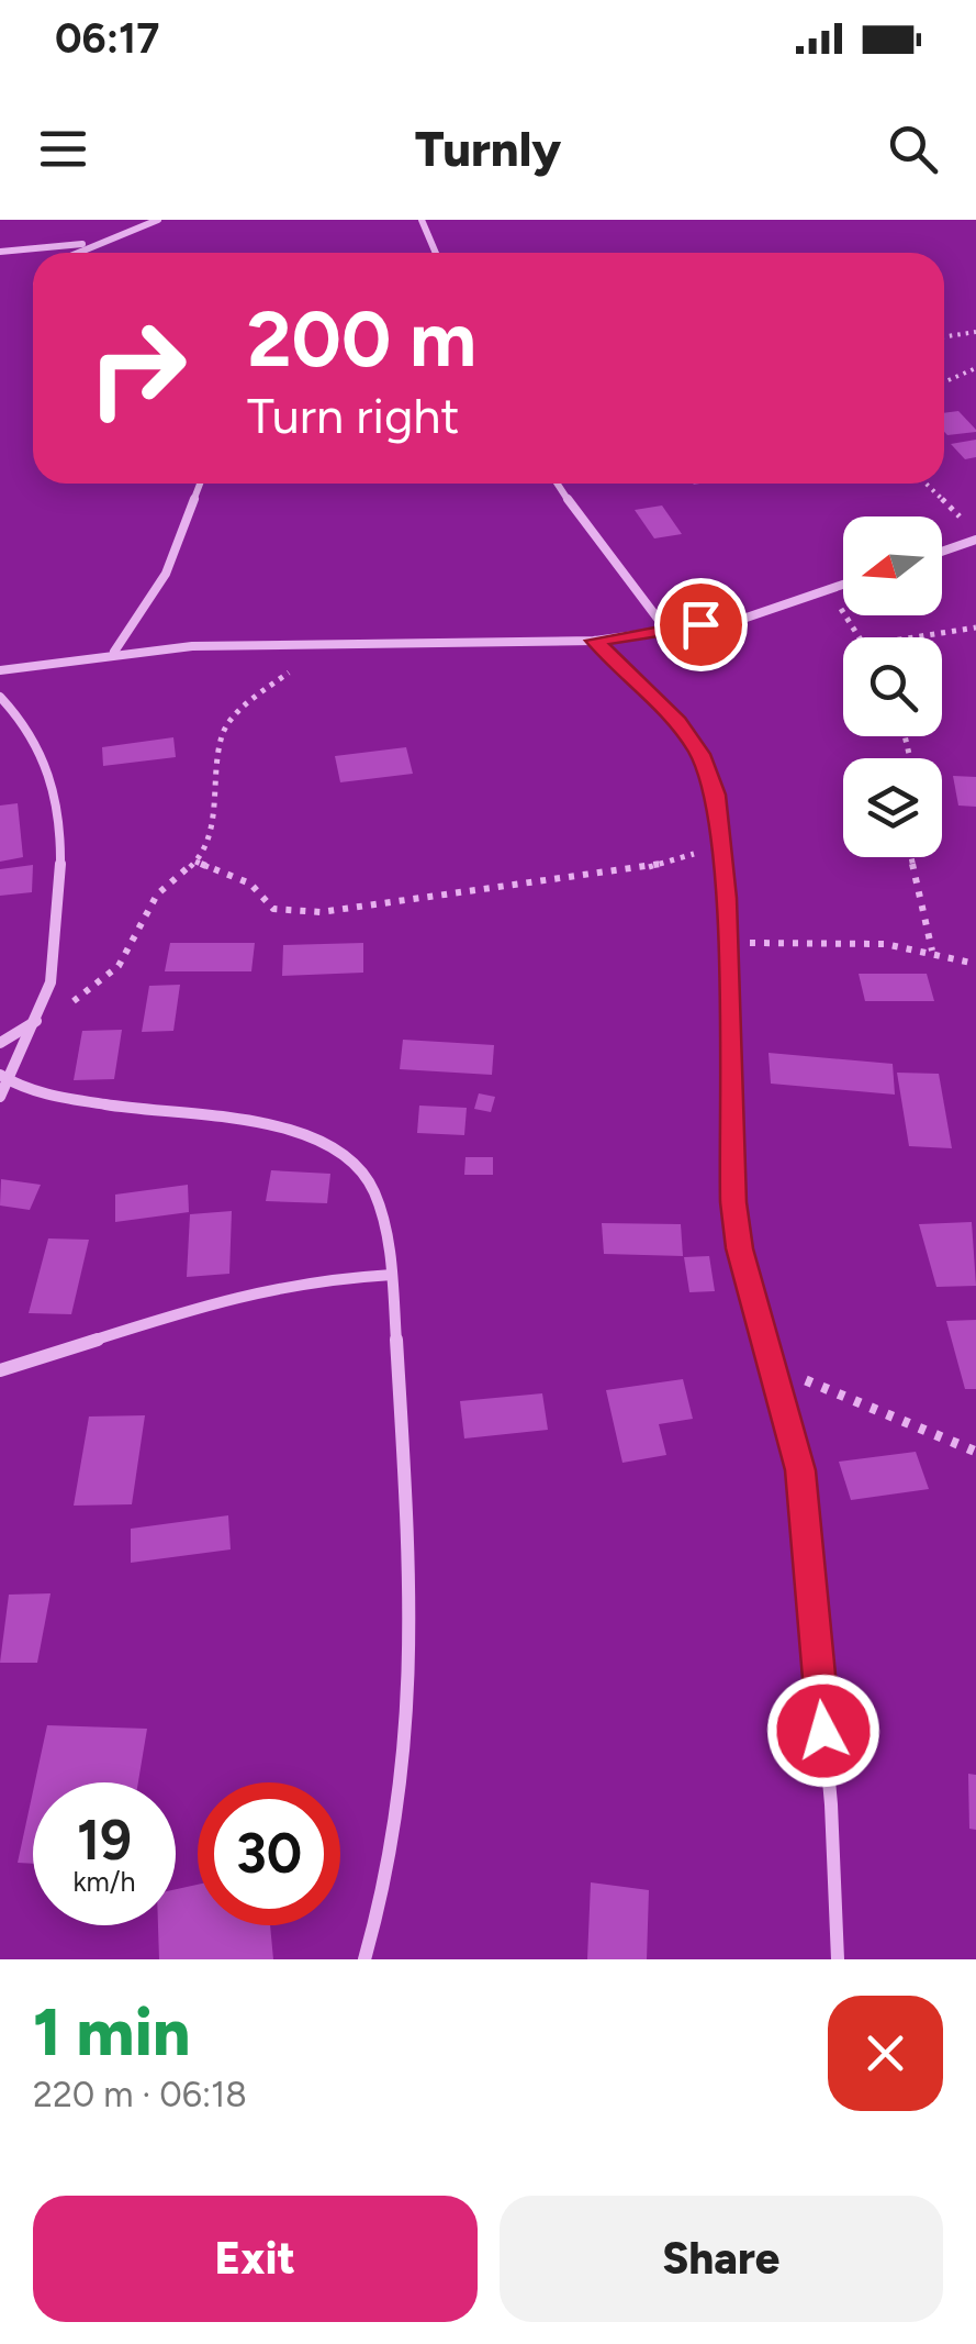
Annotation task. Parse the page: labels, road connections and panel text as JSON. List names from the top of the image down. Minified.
{"north":"left","page":{"status":"06:17","header":"Turnly","turn":["200 m","Turn right"],"speed":"19 km/h","limit":"30","heading":["1 min","220 m · 06:18"],"buttons":["Exit","Share"]}}
